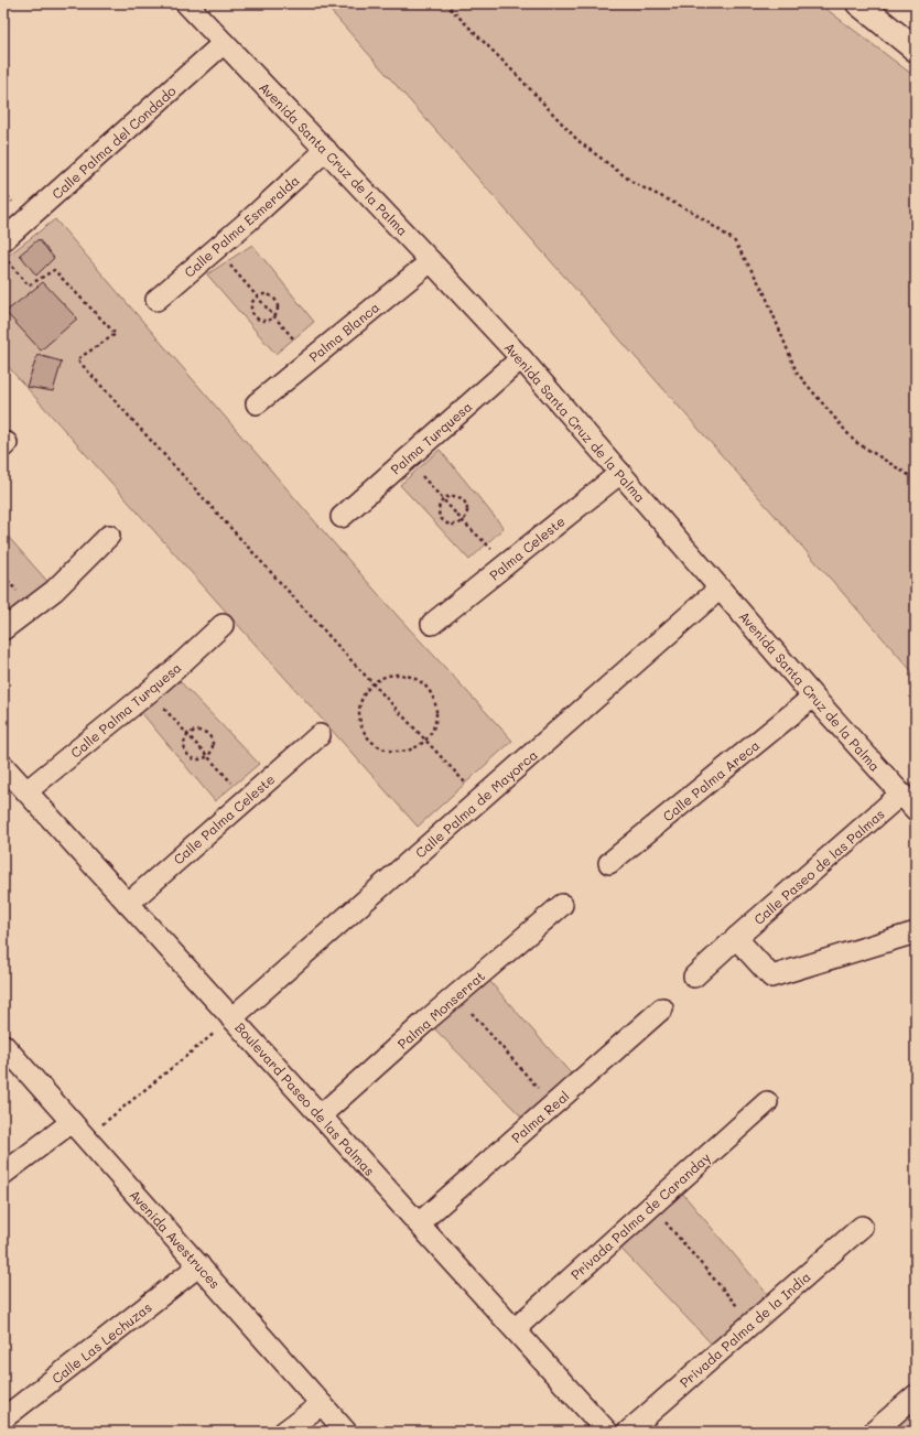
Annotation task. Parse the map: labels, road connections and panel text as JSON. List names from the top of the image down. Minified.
{"streets":{"street":["Calle Palma del Condado","Avenida Santa Cruz de la Palma","Calle Palma Esmeralda","Palma Blanca","Palma Turquesa","Palma Celeste","Calle Palma Turquesa","Calle Palma Areca","Calle Palma de Mayorca","Calle Palma Celeste","Calle Paseo de las Palmas","Palma Monserrat","Boulevard Paseo de las Palmas","Palma Real","Privada Palma de Caranday","Avenida Avestruces","Privada Palma de la India","Calle Las Lechuzas"]},"crossings":[["Calle Palma del Condado","Avenida Santa Cruz de la Palma"],["Avenida Santa Cruz de la Palma","Calle Palma Esmeralda"],["Avenida Santa Cruz de la Palma","Palma Blanca"],["Avenida Santa Cruz de la Palma","Palma Turquesa"],["Avenida Santa Cruz de la Palma","Palma Celeste"],["Avenida Santa Cruz de la Palma","Calle Palma Areca"],["Avenida Santa Cruz de la Palma","Calle Palma de Mayorca"],["Avenida Santa Cruz de la Palma","Calle Paseo de las Palmas"],["Calle Palma Turquesa","Boulevard Paseo de las Palmas"],["Calle Palma de Mayorca","Boulevard Paseo de las Palmas"],["Calle Palma Celeste","Boulevard Paseo de las Palmas"],["Palma Monserrat","Boulevard Paseo de las Palmas"],["Boulevard Paseo de las Palmas","Palma Real"],["Boulevard Paseo de las Palmas","Privada Palma de Caranday"],["Avenida Avestruces","Calle Las Lechuzas"]]}
